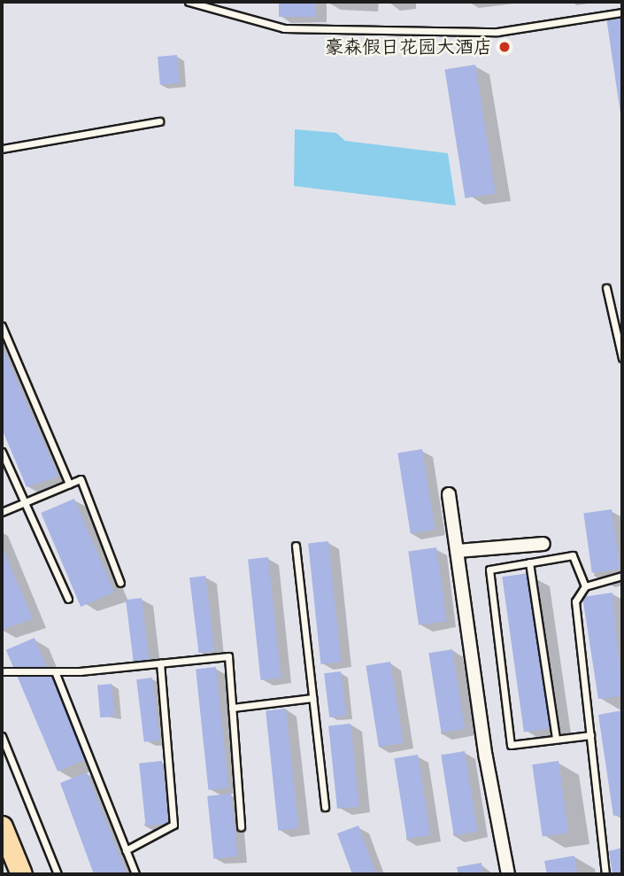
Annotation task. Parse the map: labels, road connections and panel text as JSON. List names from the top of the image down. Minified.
{"places":["豪森假日花园大酒店"]}
